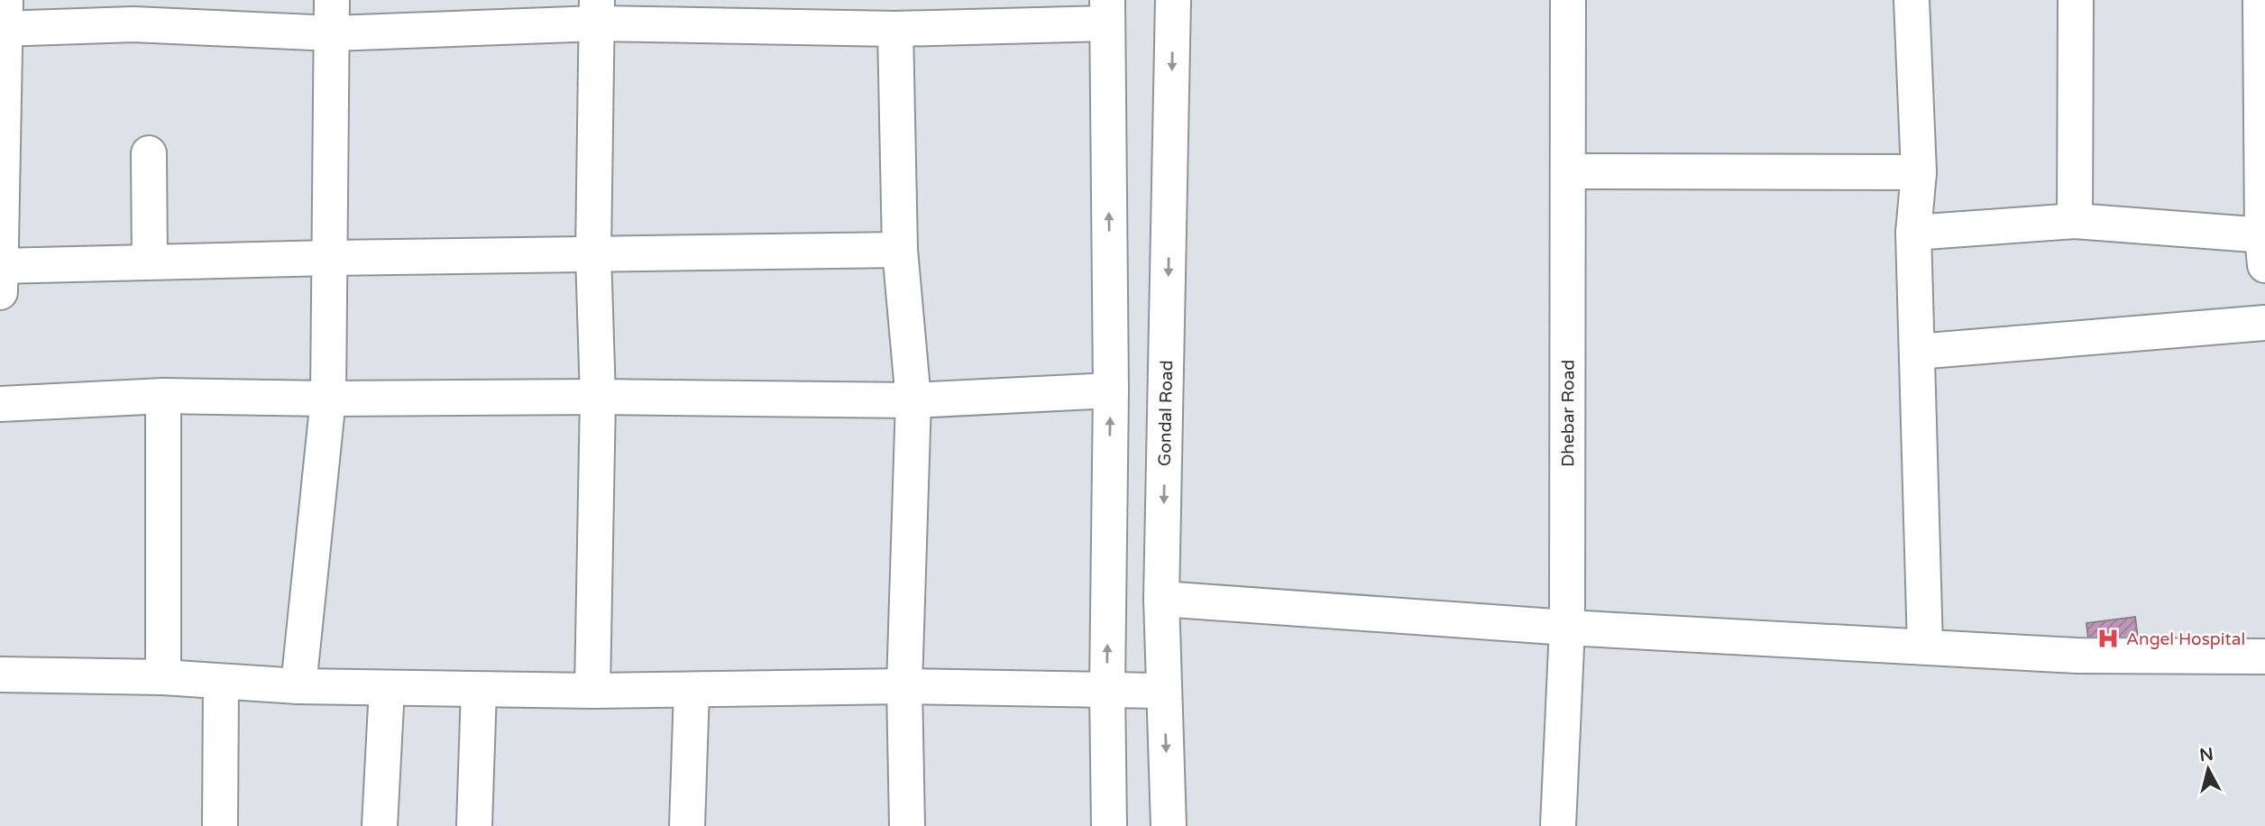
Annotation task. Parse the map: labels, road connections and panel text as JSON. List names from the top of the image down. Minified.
{"streets":{"street":["Gondal Road","Dhebar Road"]},"places":{"hospital":["Angel Hospital"]},"north":"top"}
